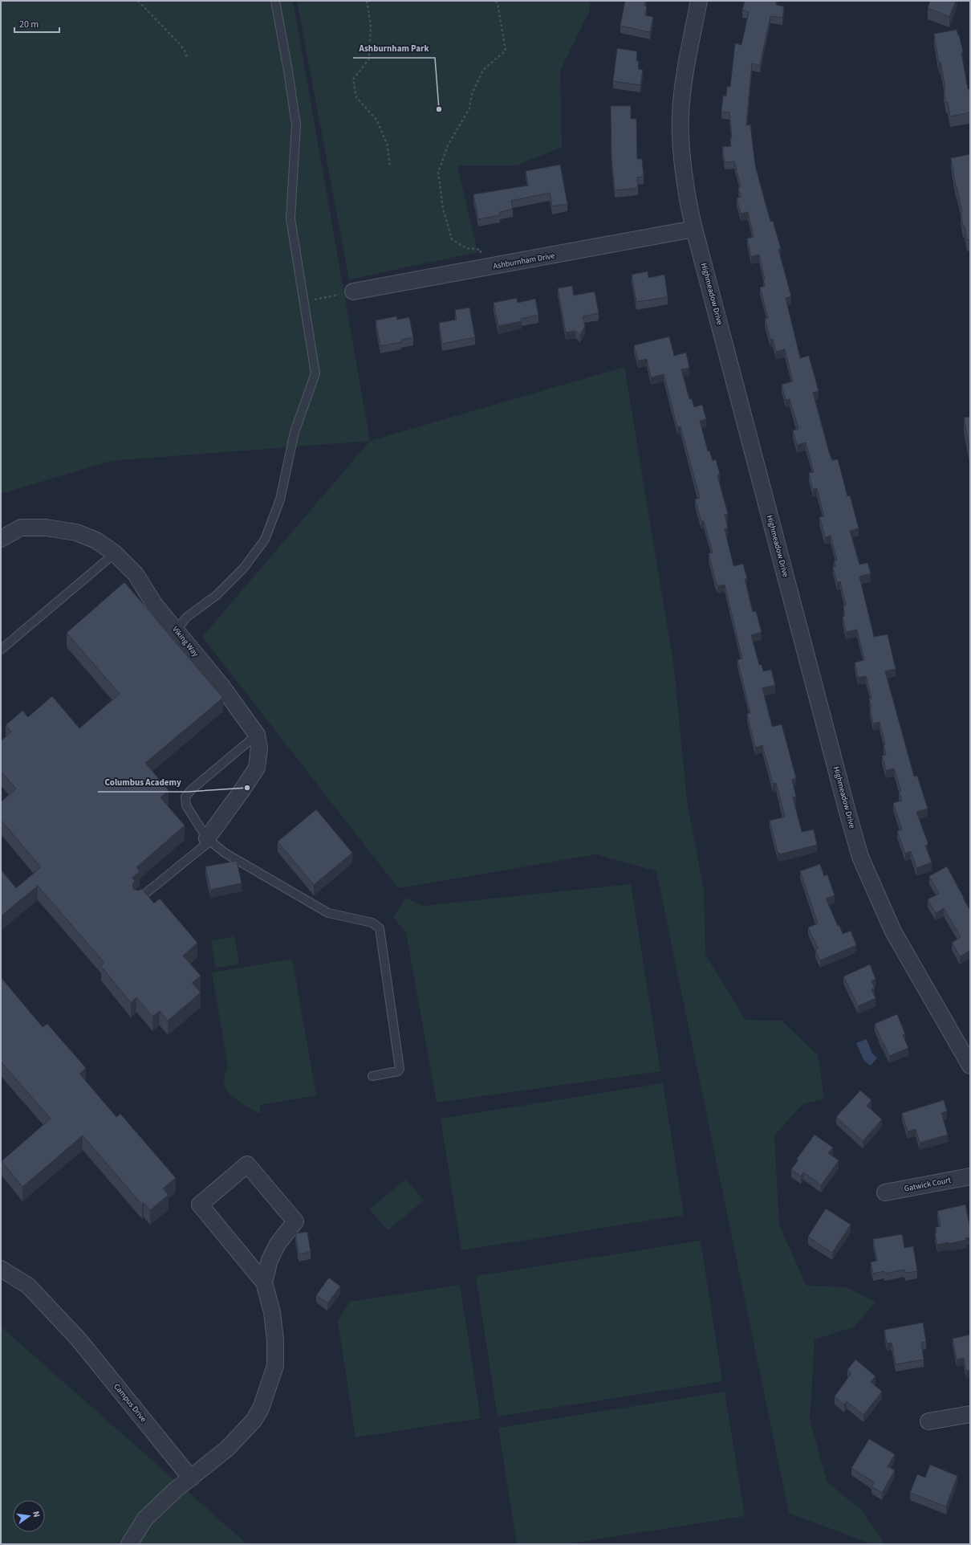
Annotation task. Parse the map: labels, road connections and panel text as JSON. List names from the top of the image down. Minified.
{"streets":{"street":["Ashburnham Drive","Highmeadow Drive","Viking Way","Gatwick Court","Campus Drive"]},"crossings":[["Ashburnham Drive","Highmeadow Drive"]],"places":["Ashburnham Park","Columbus Academy"],"scale_bar":"20 m","north":"right"}
